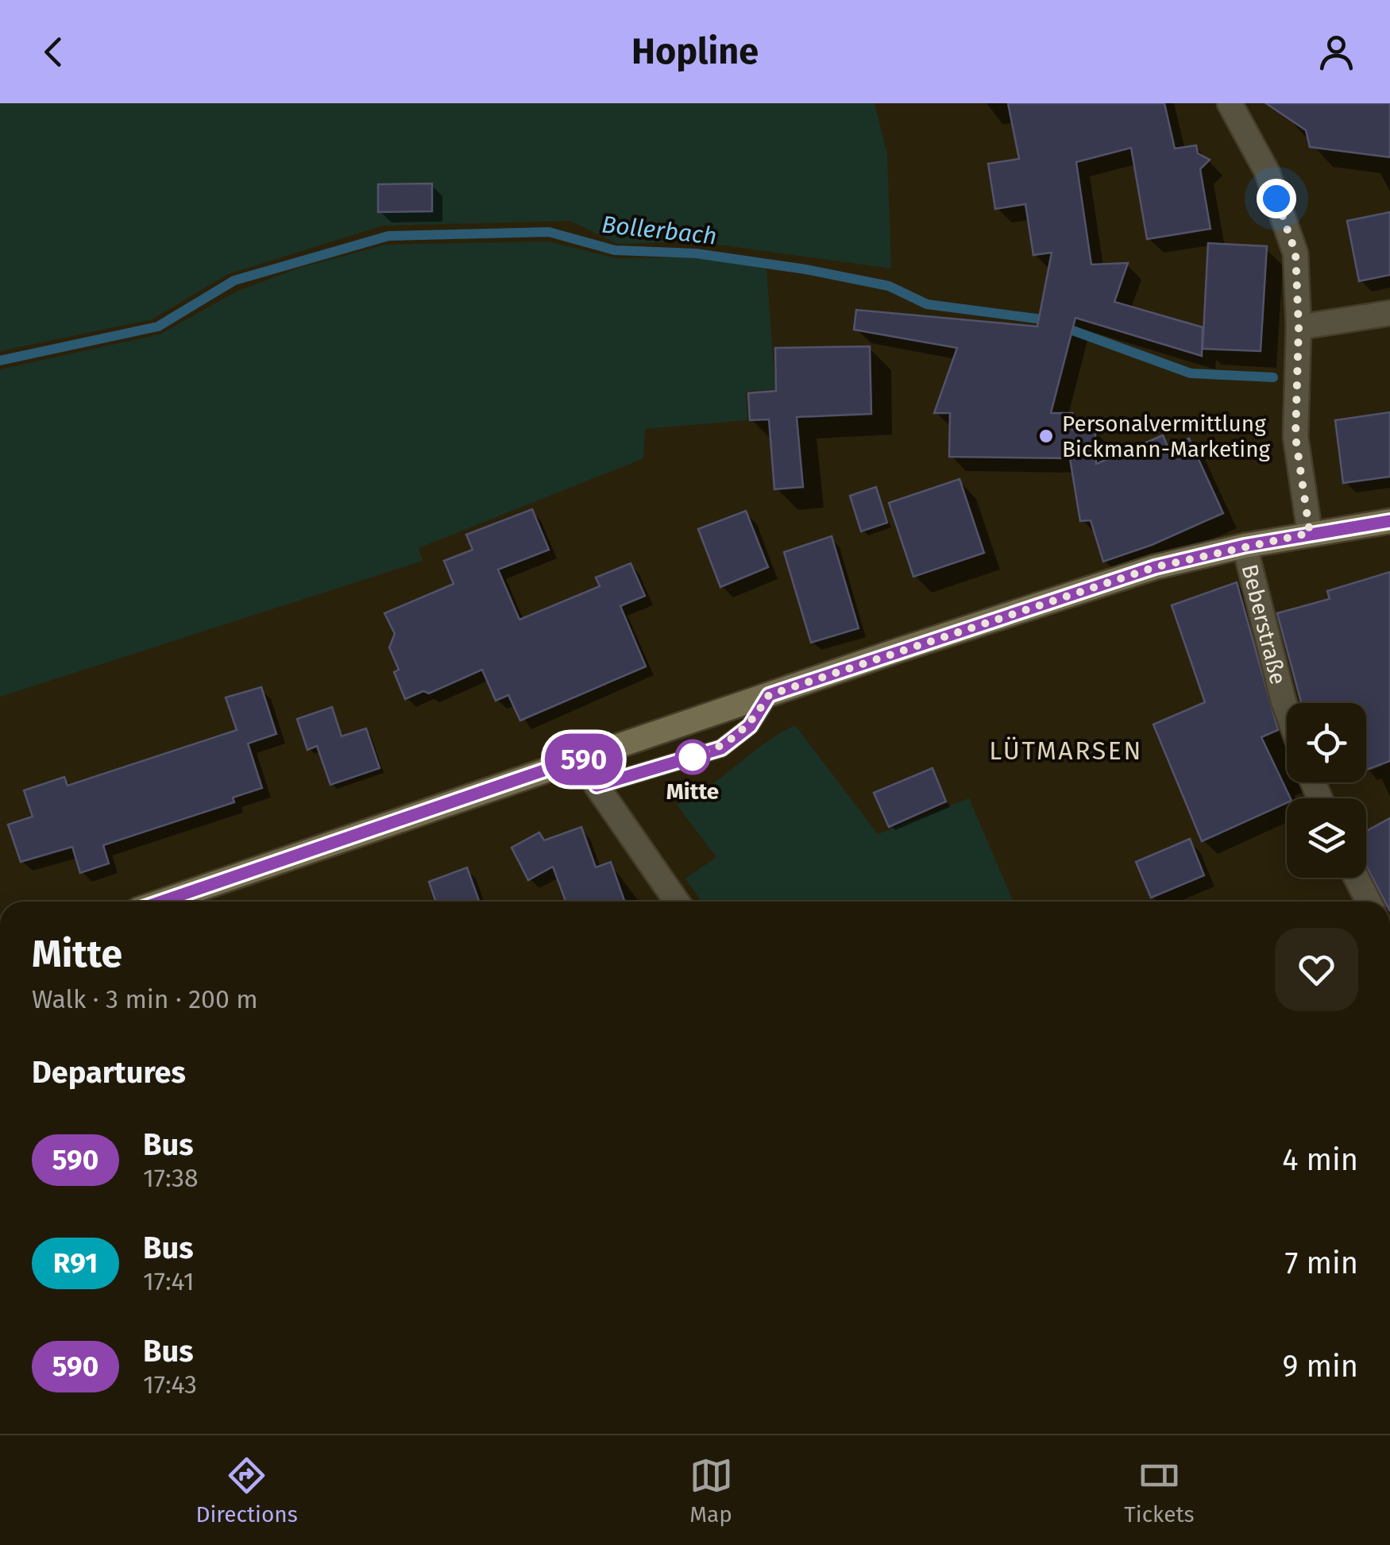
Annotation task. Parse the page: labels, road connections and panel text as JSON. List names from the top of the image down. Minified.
{"streets":{"street":["Beberstraße"]},"districts":["LÜTMARSEN"],"water":["Bollerbach"],"places":["Personalvermittlung Bickmann-Marketing","Mitte"],"lines":["bus line 590"],"page":{"header":"Hopline","on_map":"590","heading":[["Mitte","Walk · 3 min · 200 m"],"Departures"],"list":[{"mark":"590","name":"Bus","note":"17:38","value":"4 min"},{"mark":"R91","name":"Bus","note":"17:41","value":"7 min"},{"mark":"590","name":"Bus","note":"17:43","value":"9 min"}],"tabs":["Directions","Map","Tickets"]}}
